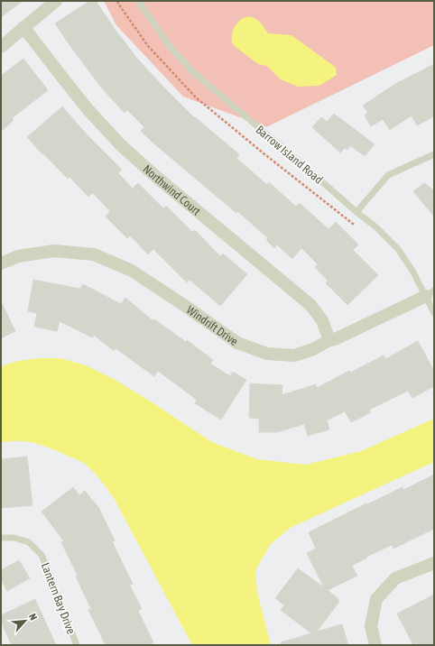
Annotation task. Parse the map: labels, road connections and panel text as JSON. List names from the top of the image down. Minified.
{"streets":{"street":["Northwind Court","Windrift Drive"],"lane":["Barrow Island Road","Lantern Bay Drive"]},"crossings":[["Barrow Island Road","Windrift Drive"],["Northwind Court","Windrift Drive"]],"north":"top right"}
